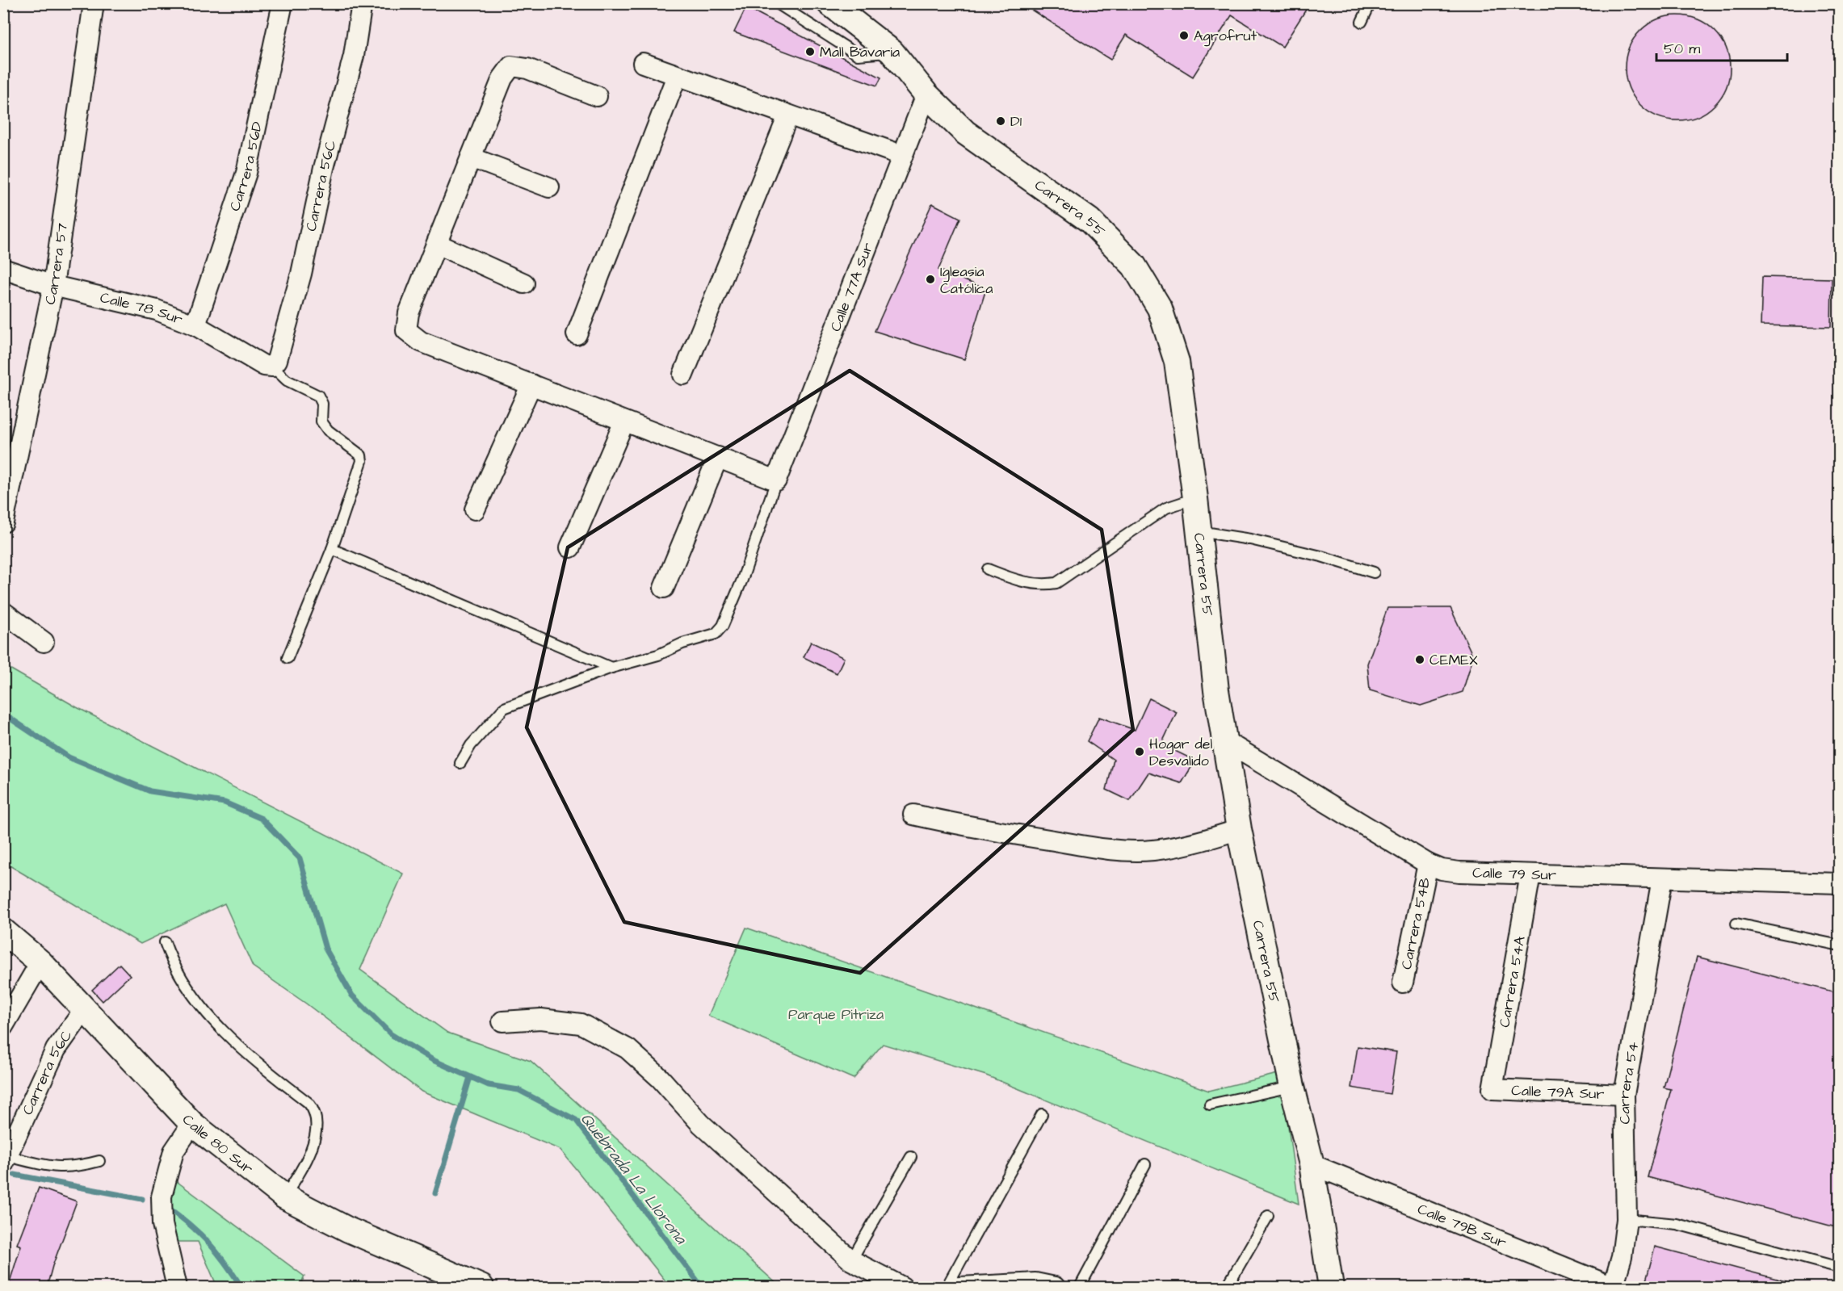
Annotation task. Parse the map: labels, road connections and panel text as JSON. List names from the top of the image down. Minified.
{"streets":{"street":["Carrera 56D","Carrera 56C","Carrera 55","Carrera 57","Calle 77A Sur","Calle 78 Sur","Calle 79 Sur","Carrera 54B","Carrera 54A","Carrera 54","Calle 79A Sur","Calle 80 Sur","Calle 79B Sur"]},"crossings":[["Carrera 56D","Calle 78 Sur"],["Carrera 56C","Calle 78 Sur"],["Carrera 56C","Calle 80 Sur"],["Carrera 55","Calle 77A Sur"],["Carrera 55","Calle 79 Sur"],["Carrera 55","Calle 79B Sur"],["Carrera 57","Calle 78 Sur"],["Calle 79 Sur","Carrera 54B"],["Calle 79 Sur","Carrera 54A"],["Calle 79 Sur","Carrera 54"],["Carrera 54A","Calle 79A Sur"],["Carrera 54","Calle 79A Sur"],["Carrera 54","Calle 79B Sur"]],"water":["Quebrada La Llorona"],"parks":["Parque Pitriza"],"places":["Agrofrut","Mall Bavaria","D1","Igleasia Católica","CEMEX","Hogar del Desvalido"],"scale_bar":"50 m"}
